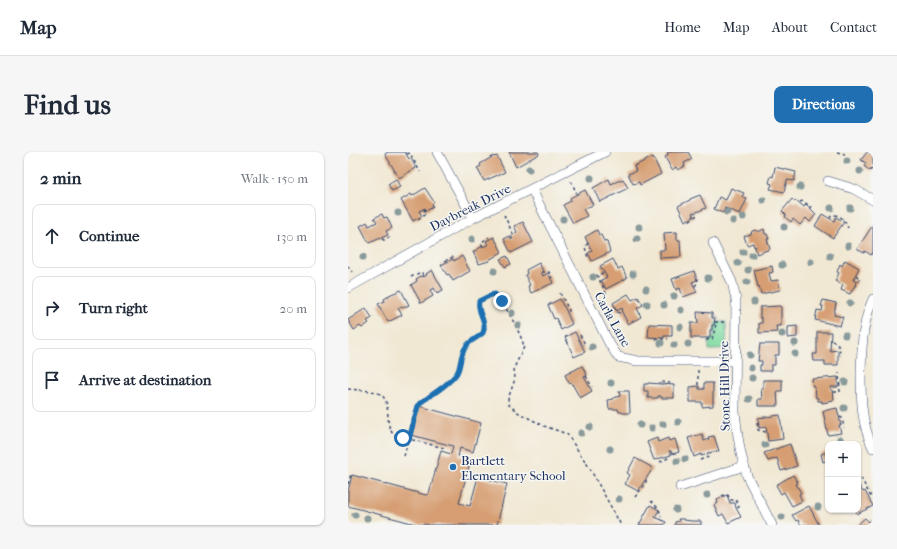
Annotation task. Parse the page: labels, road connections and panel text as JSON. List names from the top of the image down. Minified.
{"streets":{"street":["Daybreak Drive","Carla Lane","Stone Hill Drive"]},"crossings":[["Daybreak Drive","Carla Lane"],["Carla Lane","Stone Hill Drive"]],"places":["Bartlett Elementary School"],"page":{"header":"Map","nav":["Home","Map","About","Contact"],"buttons":"Directions","title":"Find us","heading":["2 min","Walk · 150 m"],"list":[["Continue","130 m"],["Turn right","20 m"],"Arrive at destination"],"map_buttons":["+","−"]}}
